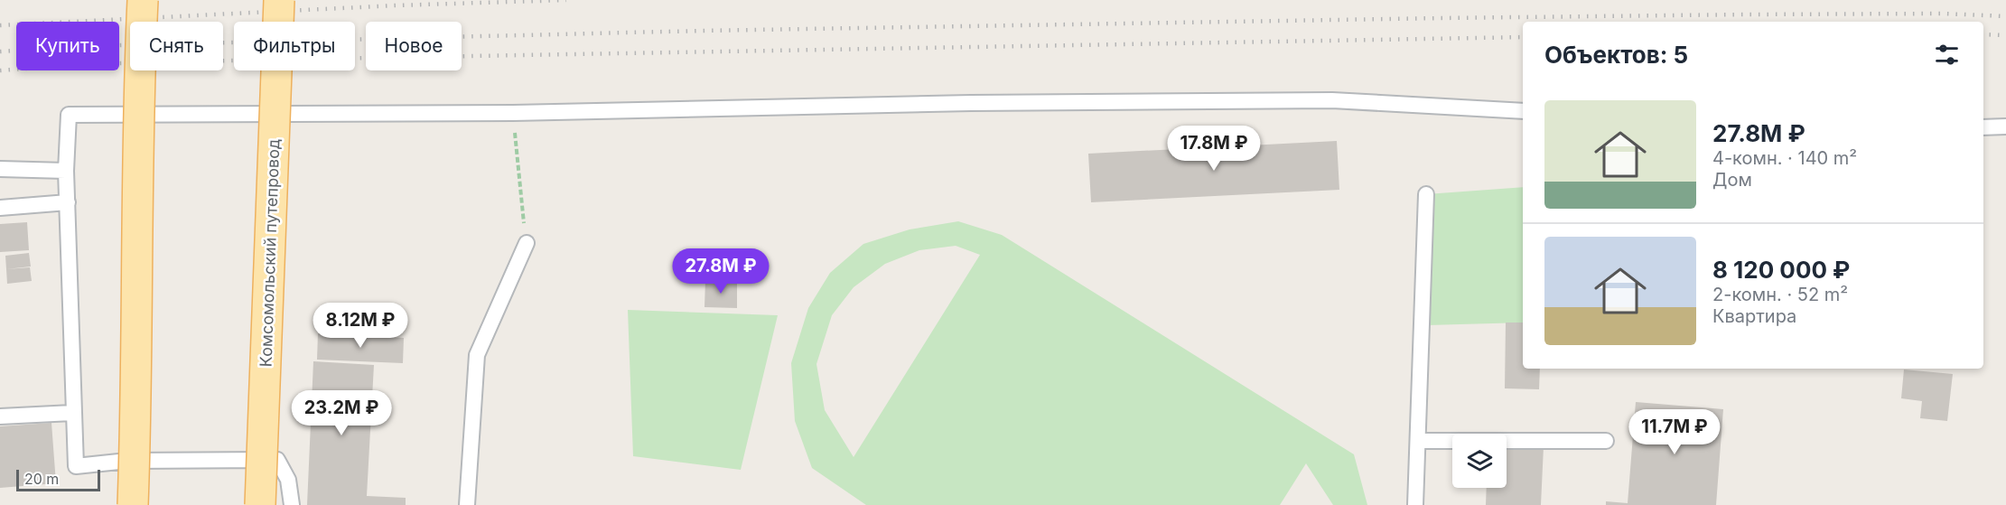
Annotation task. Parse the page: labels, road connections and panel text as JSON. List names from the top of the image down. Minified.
{"streets":{"main road":["Комсомольский путепровод"]},"scale_bar":"20 m","page":{"chip":["Купить","Снять","Фильтры","Новое"],"heading":"Объектов: 5","list":[{"name":"27.8M ₽","note":"4-комн. · 140 m² · Дом"},{"name":"8 120 000 ₽","note":"2-комн. · 52 m² · Квартира"}],"price":["17.8M ₽","27.8M ₽","8.12M ₽","23.2M ₽","11.7M ₽"],"scale":"20 m"}}
